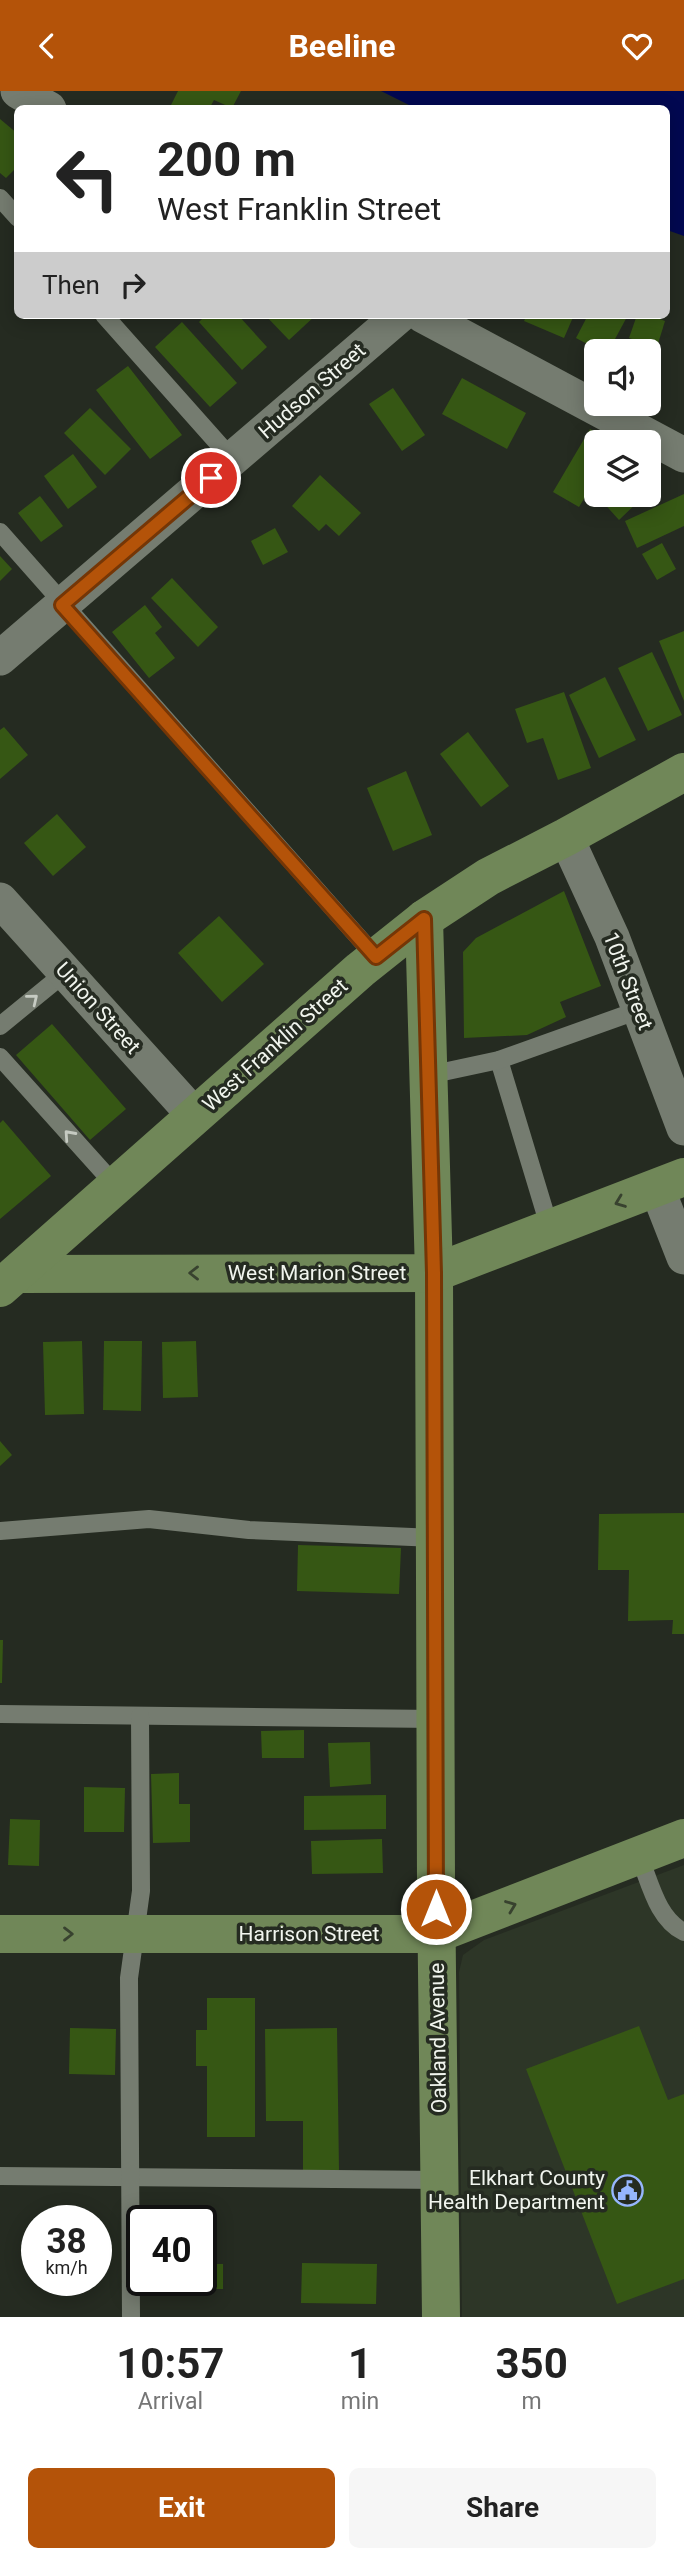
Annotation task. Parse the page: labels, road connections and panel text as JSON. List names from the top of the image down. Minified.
{"streets":{"street":["Hudson Street","10th Street","Union Street","West Franklin Street","West Marion Street","Harrison Street","Oakland Avenue"]},"crossings":[["10th Street","West Franklin Street"],["Union Street","West Franklin Street"],["West Franklin Street","West Marion Street"],["West Franklin Street","Oakland Avenue"],["West Marion Street","Oakland Avenue"],["Harrison Street","Oakland Avenue"]],"one_way":["West Marion Street","Harrison Street"],"places":{"public building":["Elkhart County Health Department"]},"page":{"header":"Beeline","turn":["200 m","West Franklin Street"],"then":"Then","speed":"38 km/h","limit":"40","eta":["10:57","Arrival","1","min","350","m"],"buttons":["Exit","Share"]}}
